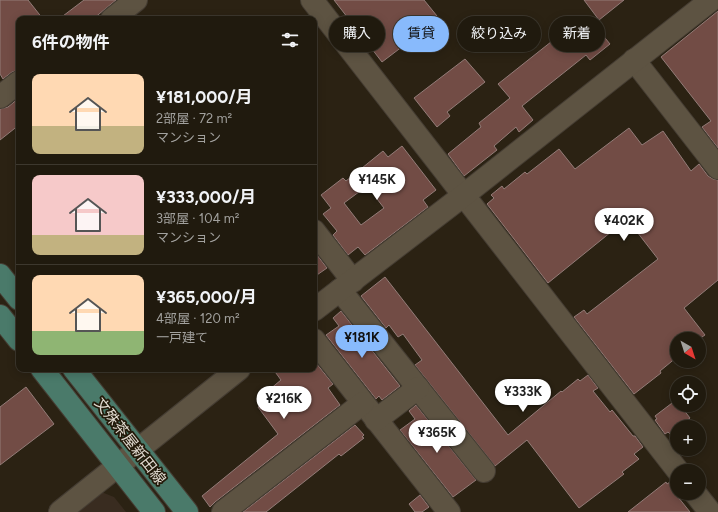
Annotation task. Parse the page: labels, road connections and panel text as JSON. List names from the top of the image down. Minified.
{"streets":{"main road":["文殊茶屋新田線"]},"north":"bottom right","page":{"chip":["購入","賃貸","絞り込み","新着"],"heading":"6件の物件","list":[{"name":"¥181,000/月","note":"2部屋 · 72 m² · マンション"},{"name":"¥333,000/月","note":"3部屋 · 104 m² · マンション"},{"name":"¥365,000/月","note":"4部屋 · 120 m² · 一戸建て"}],"price":["¥145K","¥402K","¥181K","¥333K","¥216K","¥365K"],"map_buttons":["+","−"]}}
